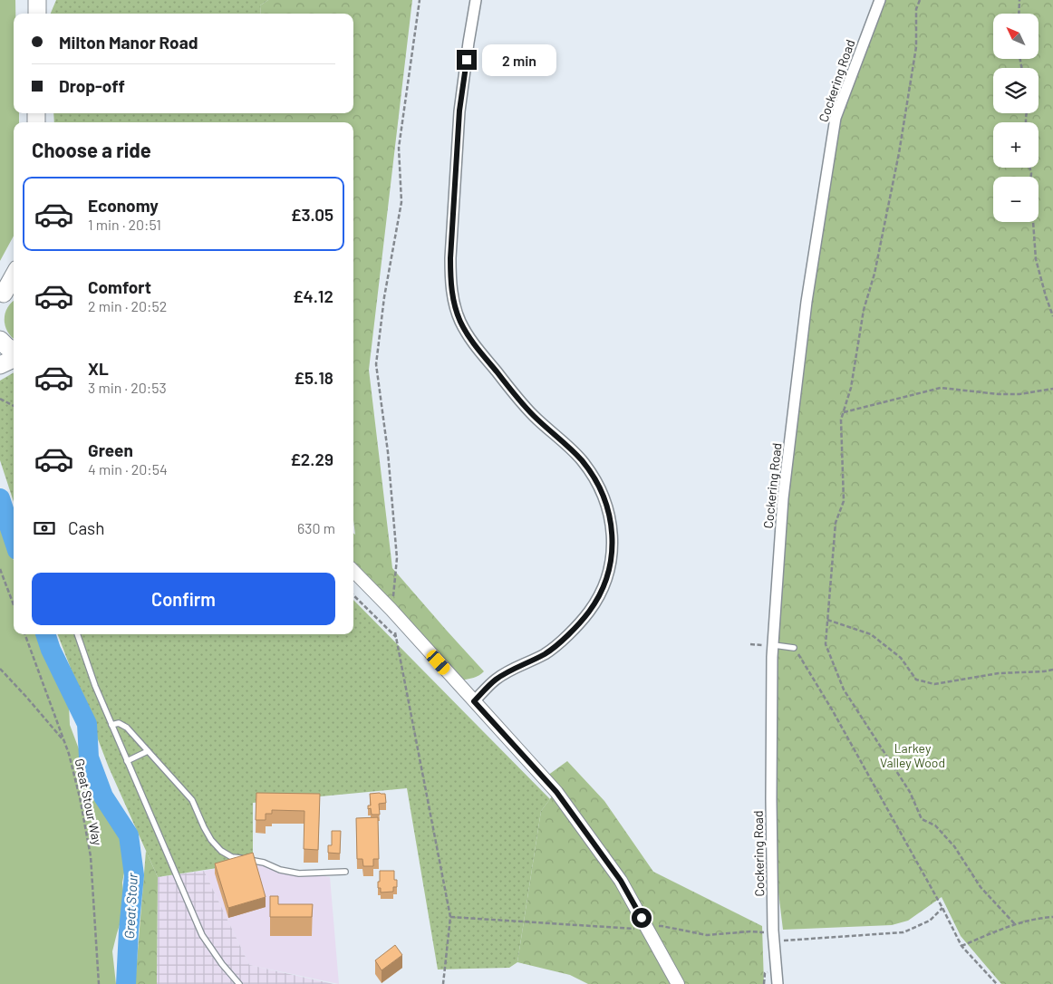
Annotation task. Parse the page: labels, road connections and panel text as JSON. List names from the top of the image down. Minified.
{"streets":{"street":["Cockering Road"],"path":["Great Stour Way"]},"water":["Great Stour"],"parks":["Larkey Valley Wood"],"north":"top left","page":{"map_buttons":["+","−"],"banner":["Milton Manor Road","Drop-off"],"bubble":"2 min","heading":"Choose a ride","list":[{"name":"Economy","note":"1 min · 20:51","value":"£3.05"},{"name":"Comfort","note":"2 min · 20:52","value":"£4.12"},{"name":"XL","note":"3 min · 20:53","value":"£5.18"},{"name":"Green","note":"4 min · 20:54","value":"£2.29"}],"pay":["Cash","630 m"],"buttons":"Confirm"}}
